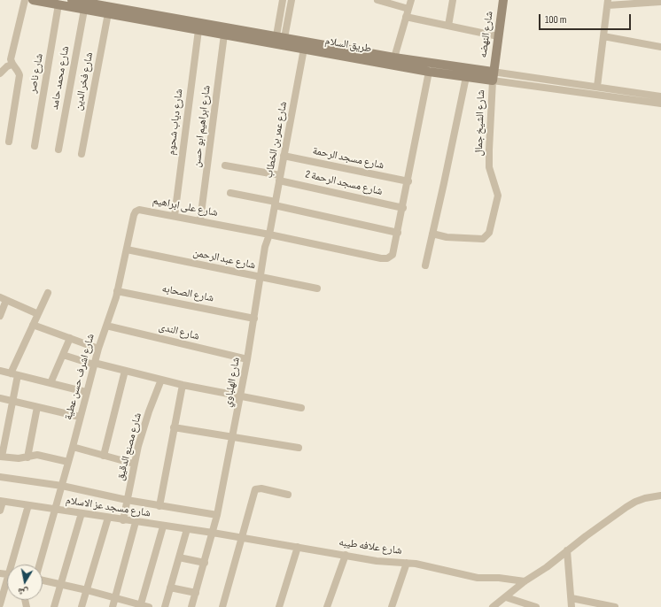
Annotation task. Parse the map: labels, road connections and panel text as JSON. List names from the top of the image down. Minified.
{"streets":{"main road":["شارع النهضه","طريق السلام"],"street":["شارع ناصر","شارع محمد حامد","شارع فخر الدين","شارع دياب شحوم","شارع الشيخ جمال","شارع ابراهيم ابو حسن","شارع عمر بن الخطاب","شارع مسجد الرحمة","شارع مسجد الرحمة 2","شارع على ابراهيم","شارع عبد الرحمن","شارع الصحابه","شارع الندى","شارع اشرف حسن عطية","شارع الهلباوي","شارع مصنع الدقيق","شارع مسجد عز الاسلام","شارع علافه طيبه"]},"crossings":[["شارع النهضه","طريق السلام"],["شارع النهضه","شارع الشيخ جمال"],["طريق السلام","شارع ناصر"],["طريق السلام","شارع محمد حامد"],["طريق السلام","شارع فخر الدين"],["طريق السلام","شارع دياب شحوم"],["طريق السلام","شارع الشيخ جمال"],["طريق السلام","شارع ابراهيم ابو حسن"],["طريق السلام","شارع عمر بن الخطاب"],["طريق السلام","شارع على ابراهيم"],["شارع دياب شحوم","شارع على ابراهيم"],["شارع ابراهيم ابو حسن","شارع على ابراهيم"],["شارع عمر بن الخطاب","شارع مسجد الرحمة"],["شارع عمر بن الخطاب","شارع مسجد الرحمة 2"],["شارع عمر بن الخطاب","شارع على ابراهيم"],["شارع عمر بن الخطاب","شارع الهلباوي"],["شارع مسجد الرحمة","شارع على ابراهيم"],["شارع مسجد الرحمة 2","شارع على ابراهيم"],["شارع على ابراهيم","شارع عبد الرحمن"],["شارع على ابراهيم","شارع اشرف حسن عطية"],["شارع على ابراهيم","شارع الهلباوي"],["شارع عبد الرحمن","شارع اشرف حسن عطية"],["شارع عبد الرحمن","شارع الهلباوي"],["شارع الصحابه","شارع اشرف حسن عطية"],["شارع الصحابه","شارع الهلباوي"],["شارع الندى","شارع اشرف حسن عطية"],["شارع الندى","شارع الهلباوي"],["شارع اشرف حسن عطية","شارع مسجد عز الاسلام"],["شارع الهلباوي","شارع مسجد عز الاسلام"],["شارع الهلباوي","شارع علافه طيبه"],["شارع مصنع الدقيق","شارع مسجد عز الاسلام"],["شارع مسجد عز الاسلام","شارع علافه طيبه"]],"scale_bar":"100 m","north":"bottom"}
